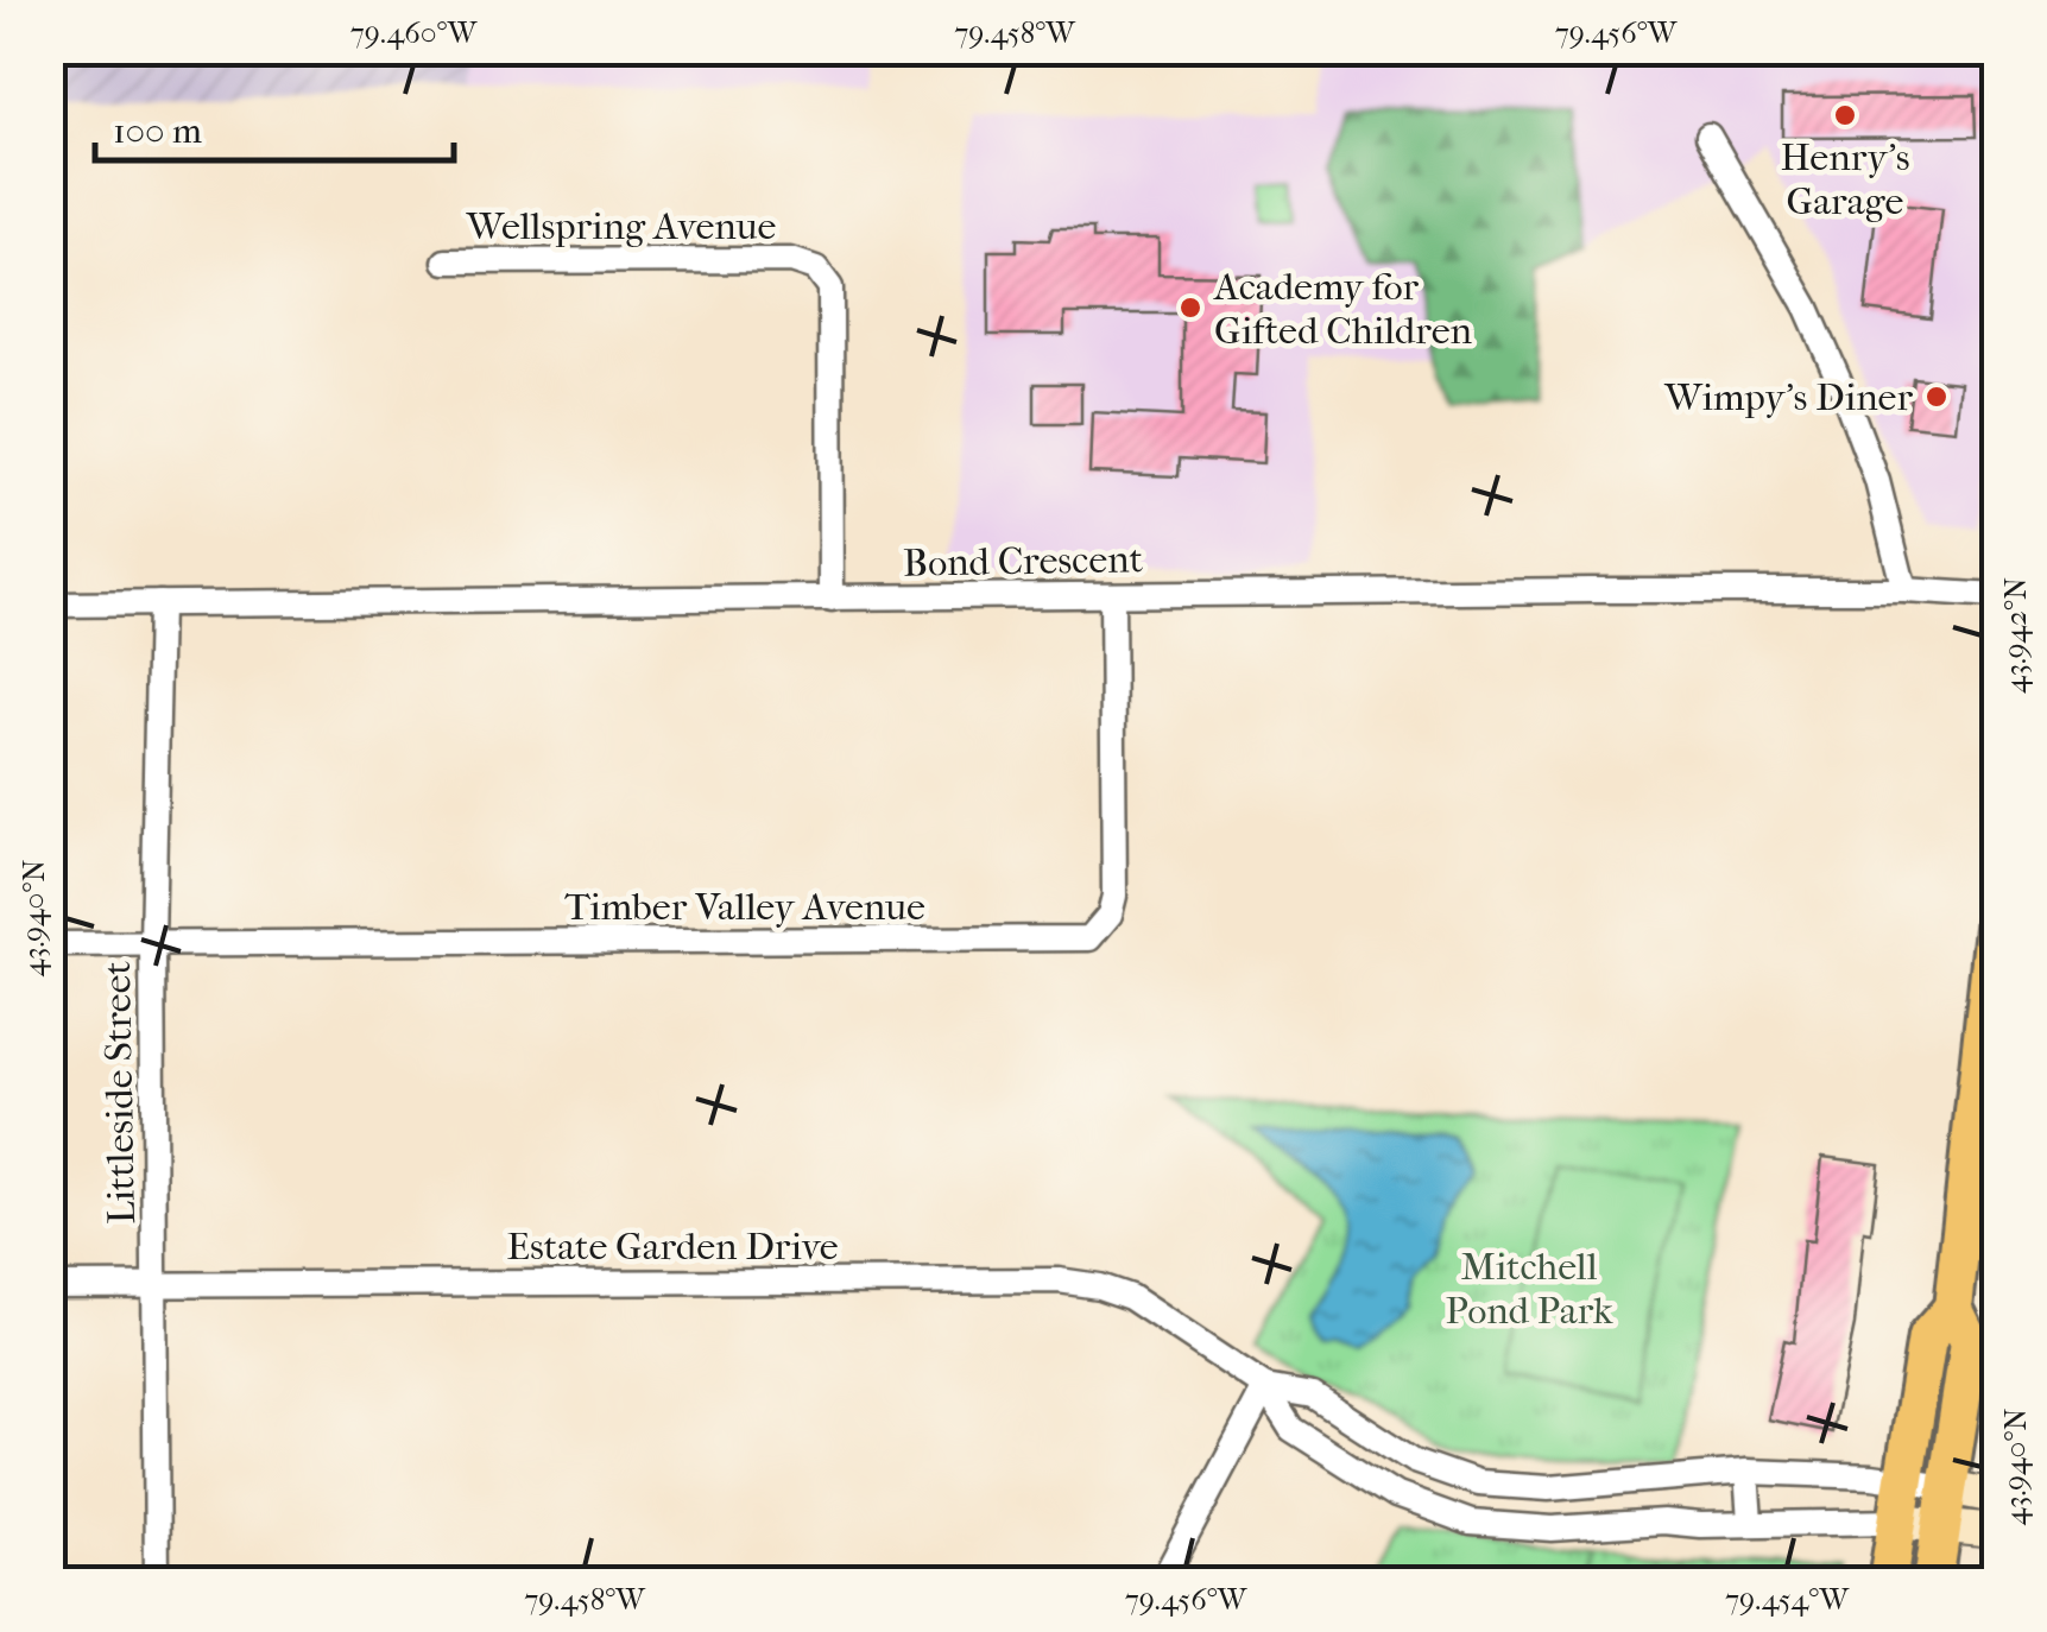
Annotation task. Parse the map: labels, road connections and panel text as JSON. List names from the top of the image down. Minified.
{"streets":{"street":["Wellspring Avenue","Bond Crescent","Timber Valley Avenue","Littleside Street","Estate Garden Drive"]},"crossings":[["Wellspring Avenue","Bond Crescent"],["Bond Crescent","Timber Valley Avenue"],["Bond Crescent","Littleside Street"],["Timber Valley Avenue","Littleside Street"],["Littleside Street","Estate Garden Drive"]],"parks":["Mitchell Pond Park"],"places":["Henry's Garage","Academy for Gifted Children","Wimpy's Diner"],"scale_bar":"100 m","coordinates":["79.460°W","79.458°W","79.456°W","43.942°N","43.940°N","79.454°W"]}
